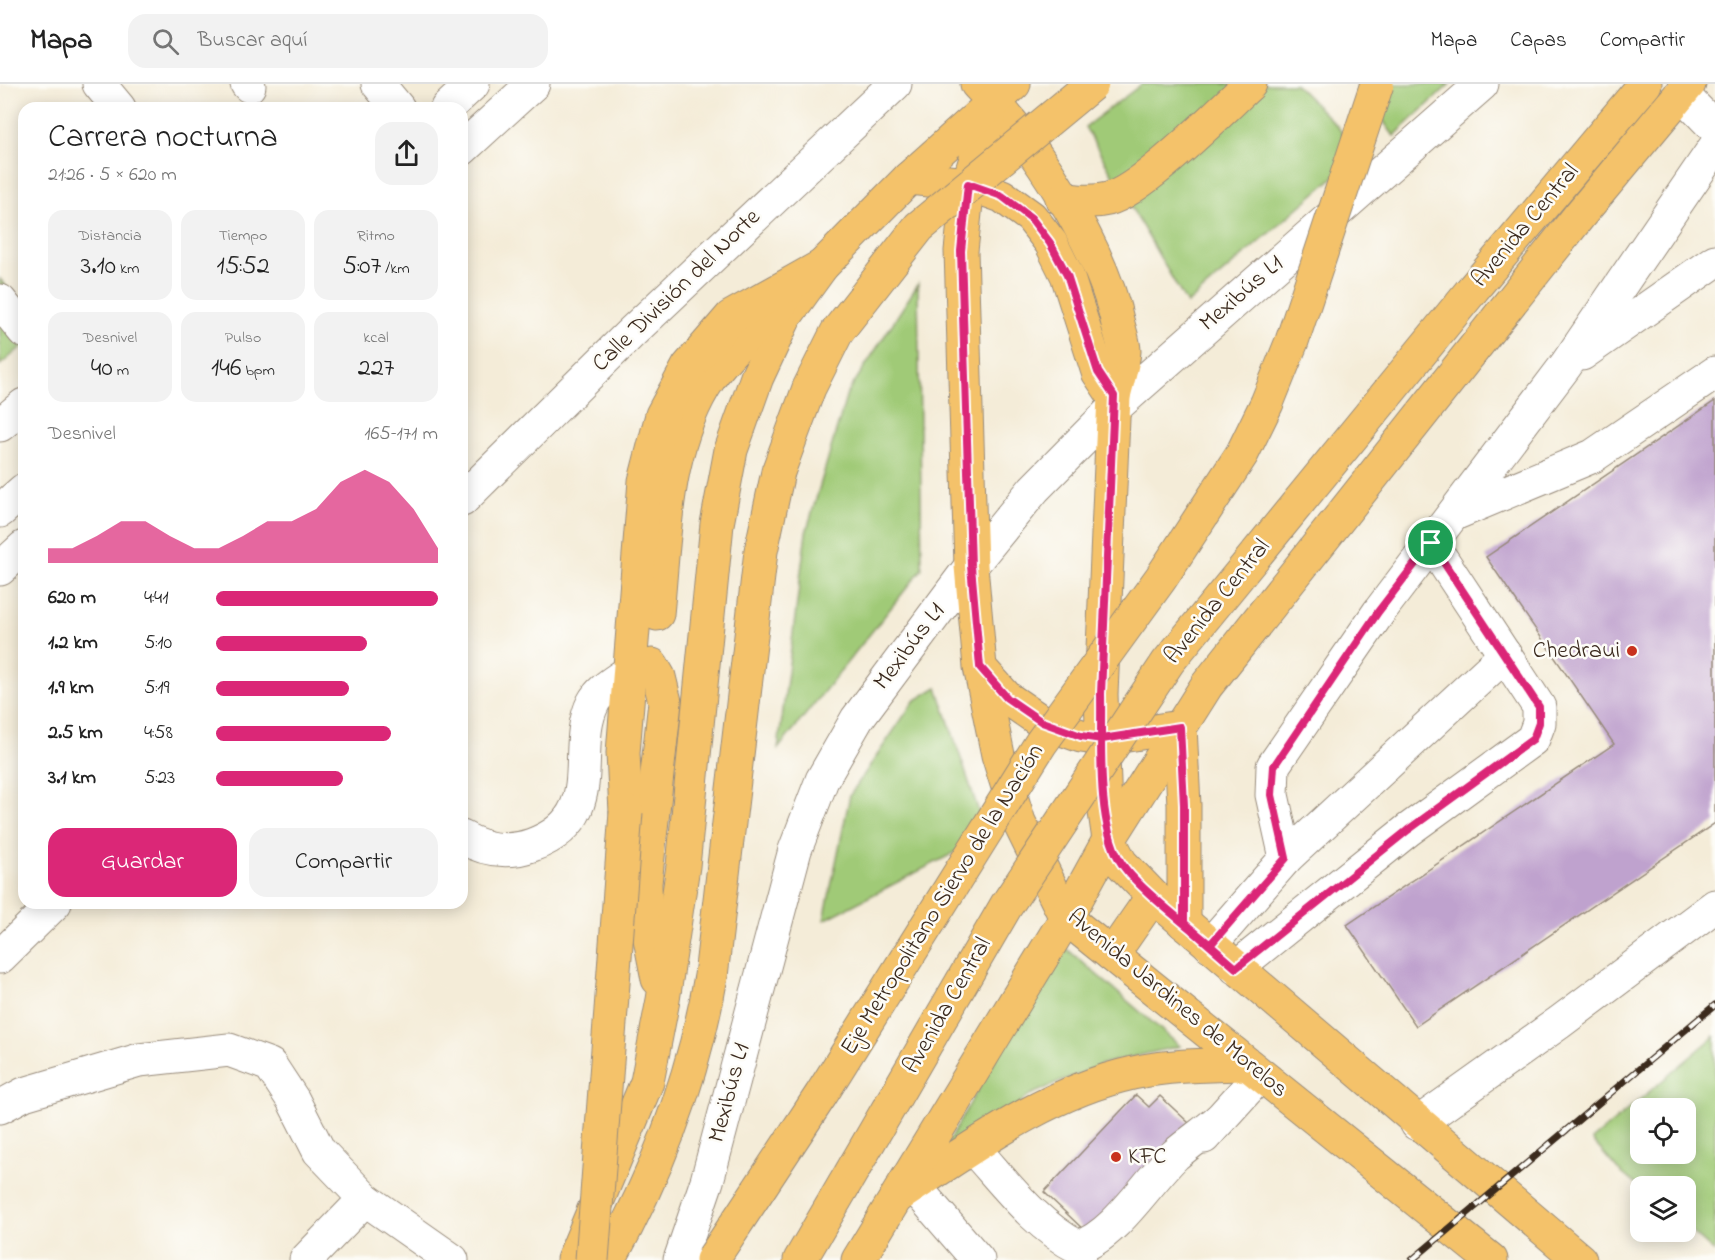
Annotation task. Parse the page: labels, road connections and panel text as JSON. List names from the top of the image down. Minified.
{"streets":{"main road":["Avenida Central","Eje Metropolitano Siervo de la Nación","Avenida Jardines de Morelos"],"street":["Calle División del Norte","Mexibús L1"]},"crossings":[["Mexibús L1","Avenida Jardines de Morelos"]],"places":["Chedraui","KFC"],"page":{"header":"Mapa","search":"Buscar aquí","nav":["Mapa","Capas","Compartir"],"heading":["Carrera nocturna","21:26 · 5 × 620 m"],"stats":[["Distancia","3.10 km"],["Tiempo","15:52"],["Ritmo","5:07 /km"],["Desnivel","40 m"],["Pulso","146 bpm"],["kcal","227"]],"chart":["Desnivel","165–171 m"],"list":[{"name":"620 m","note":"4:41"},{"name":"1.2 km","note":"5:10"},{"name":"1.9 km","note":"5:19"},{"name":"2.5 km","note":"4:58"},{"name":"3.1 km","note":"5:23"}],"buttons":["Guardar","Compartir"]}}
